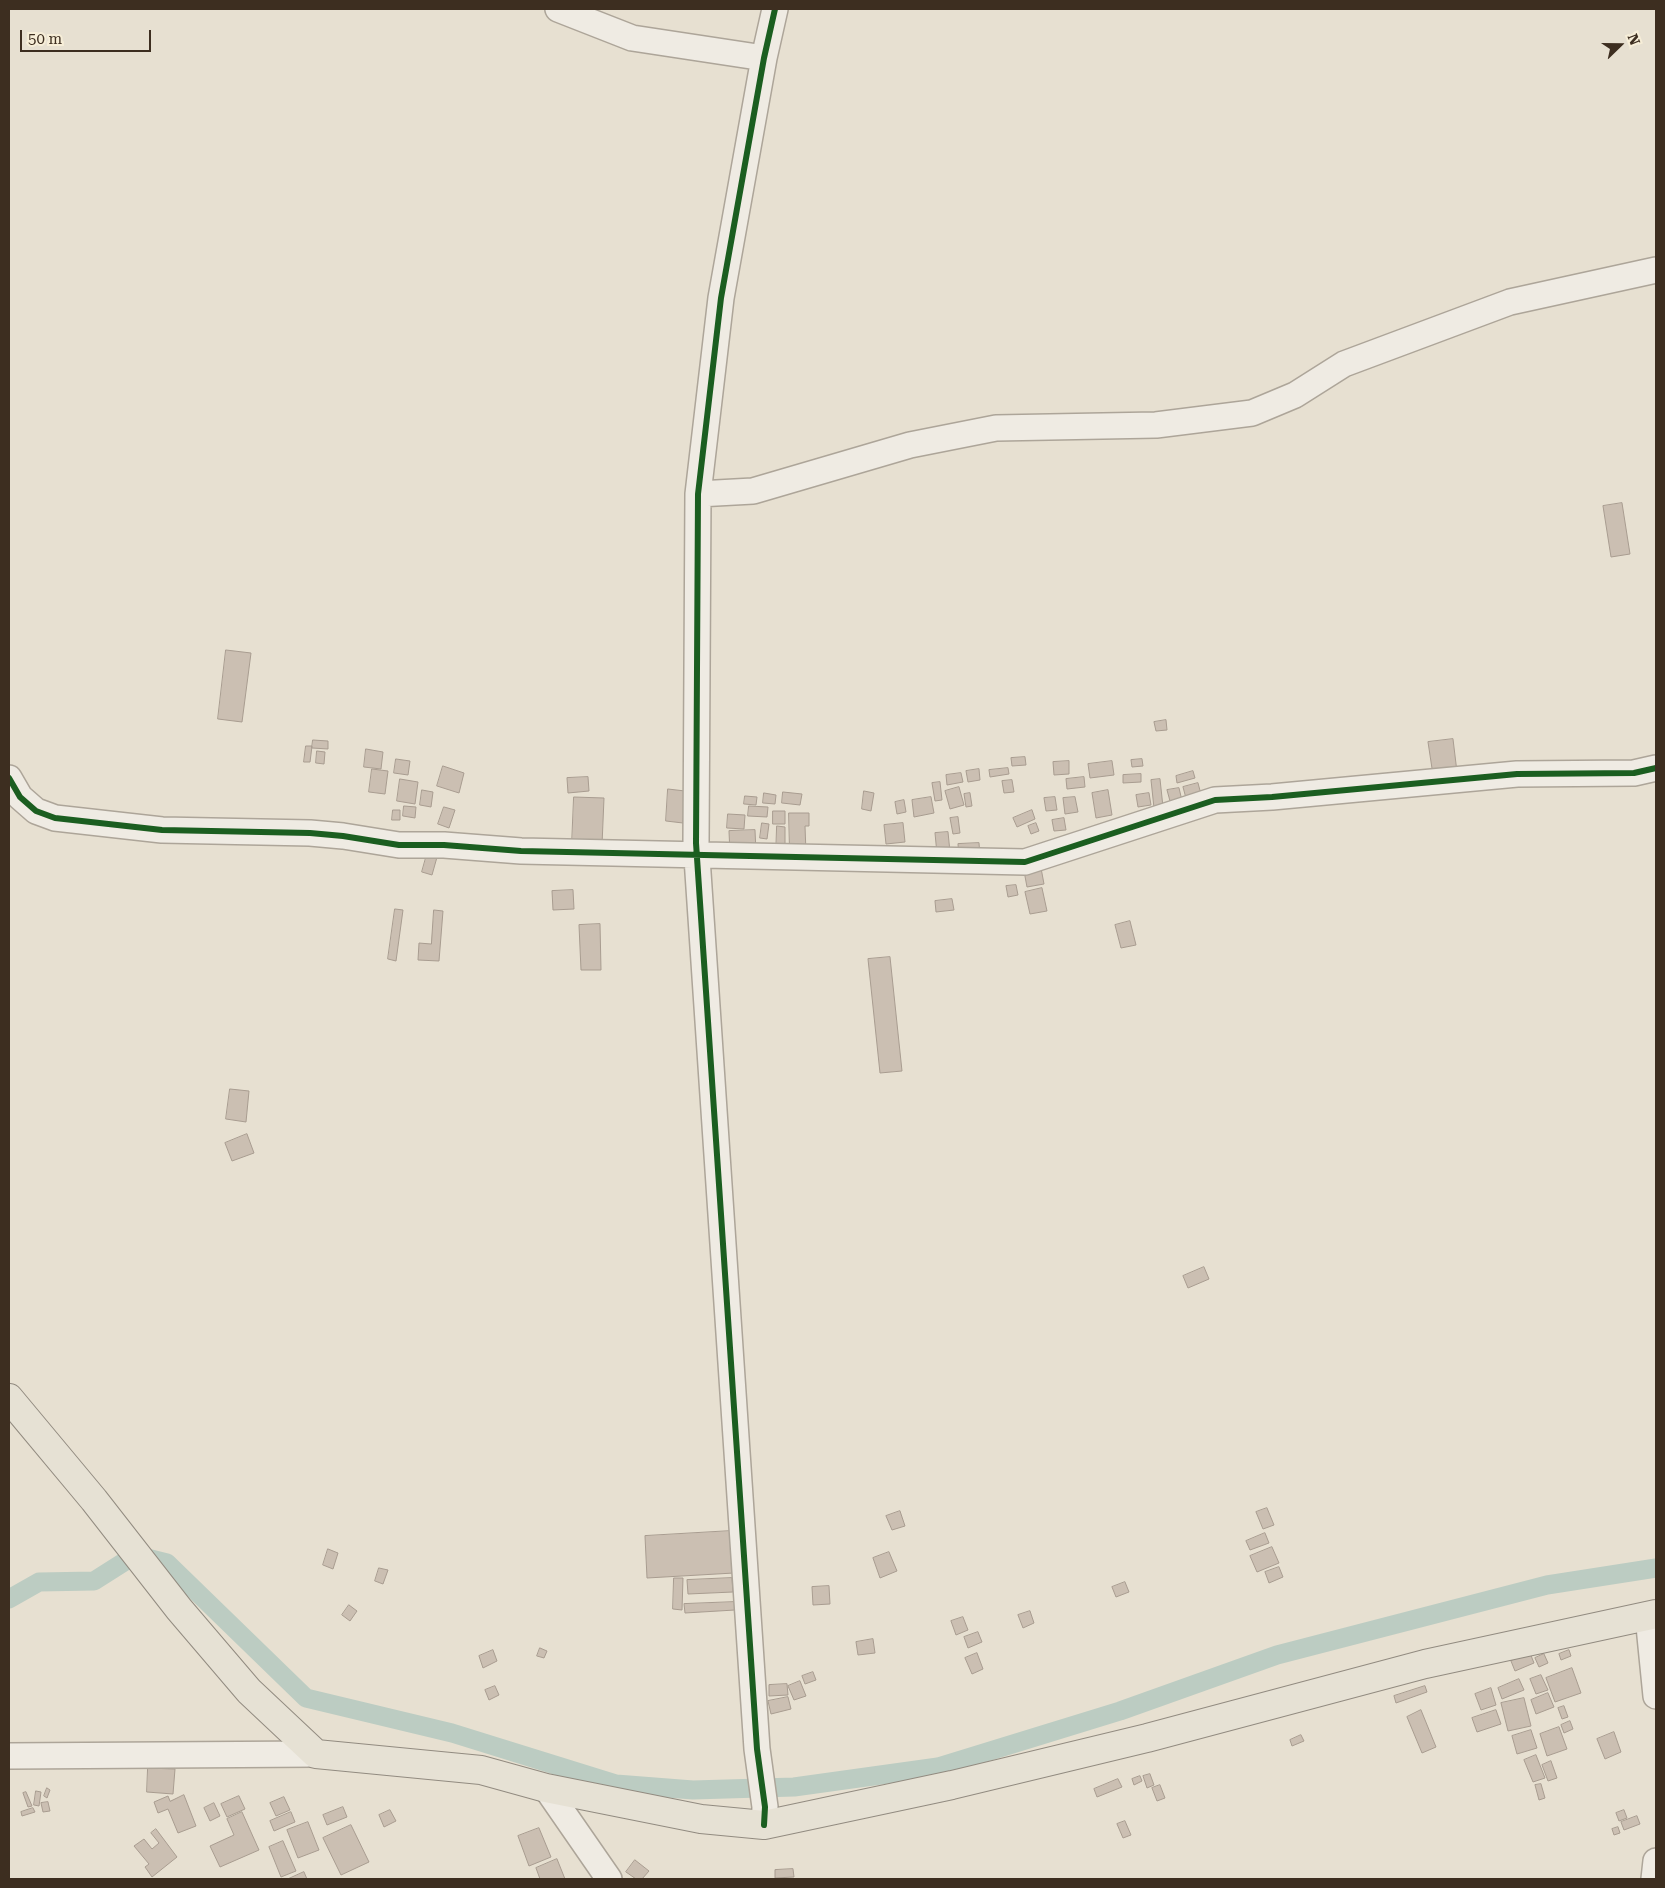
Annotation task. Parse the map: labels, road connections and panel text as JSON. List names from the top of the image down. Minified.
{"scale_bar":"50 m","north":"right"}
